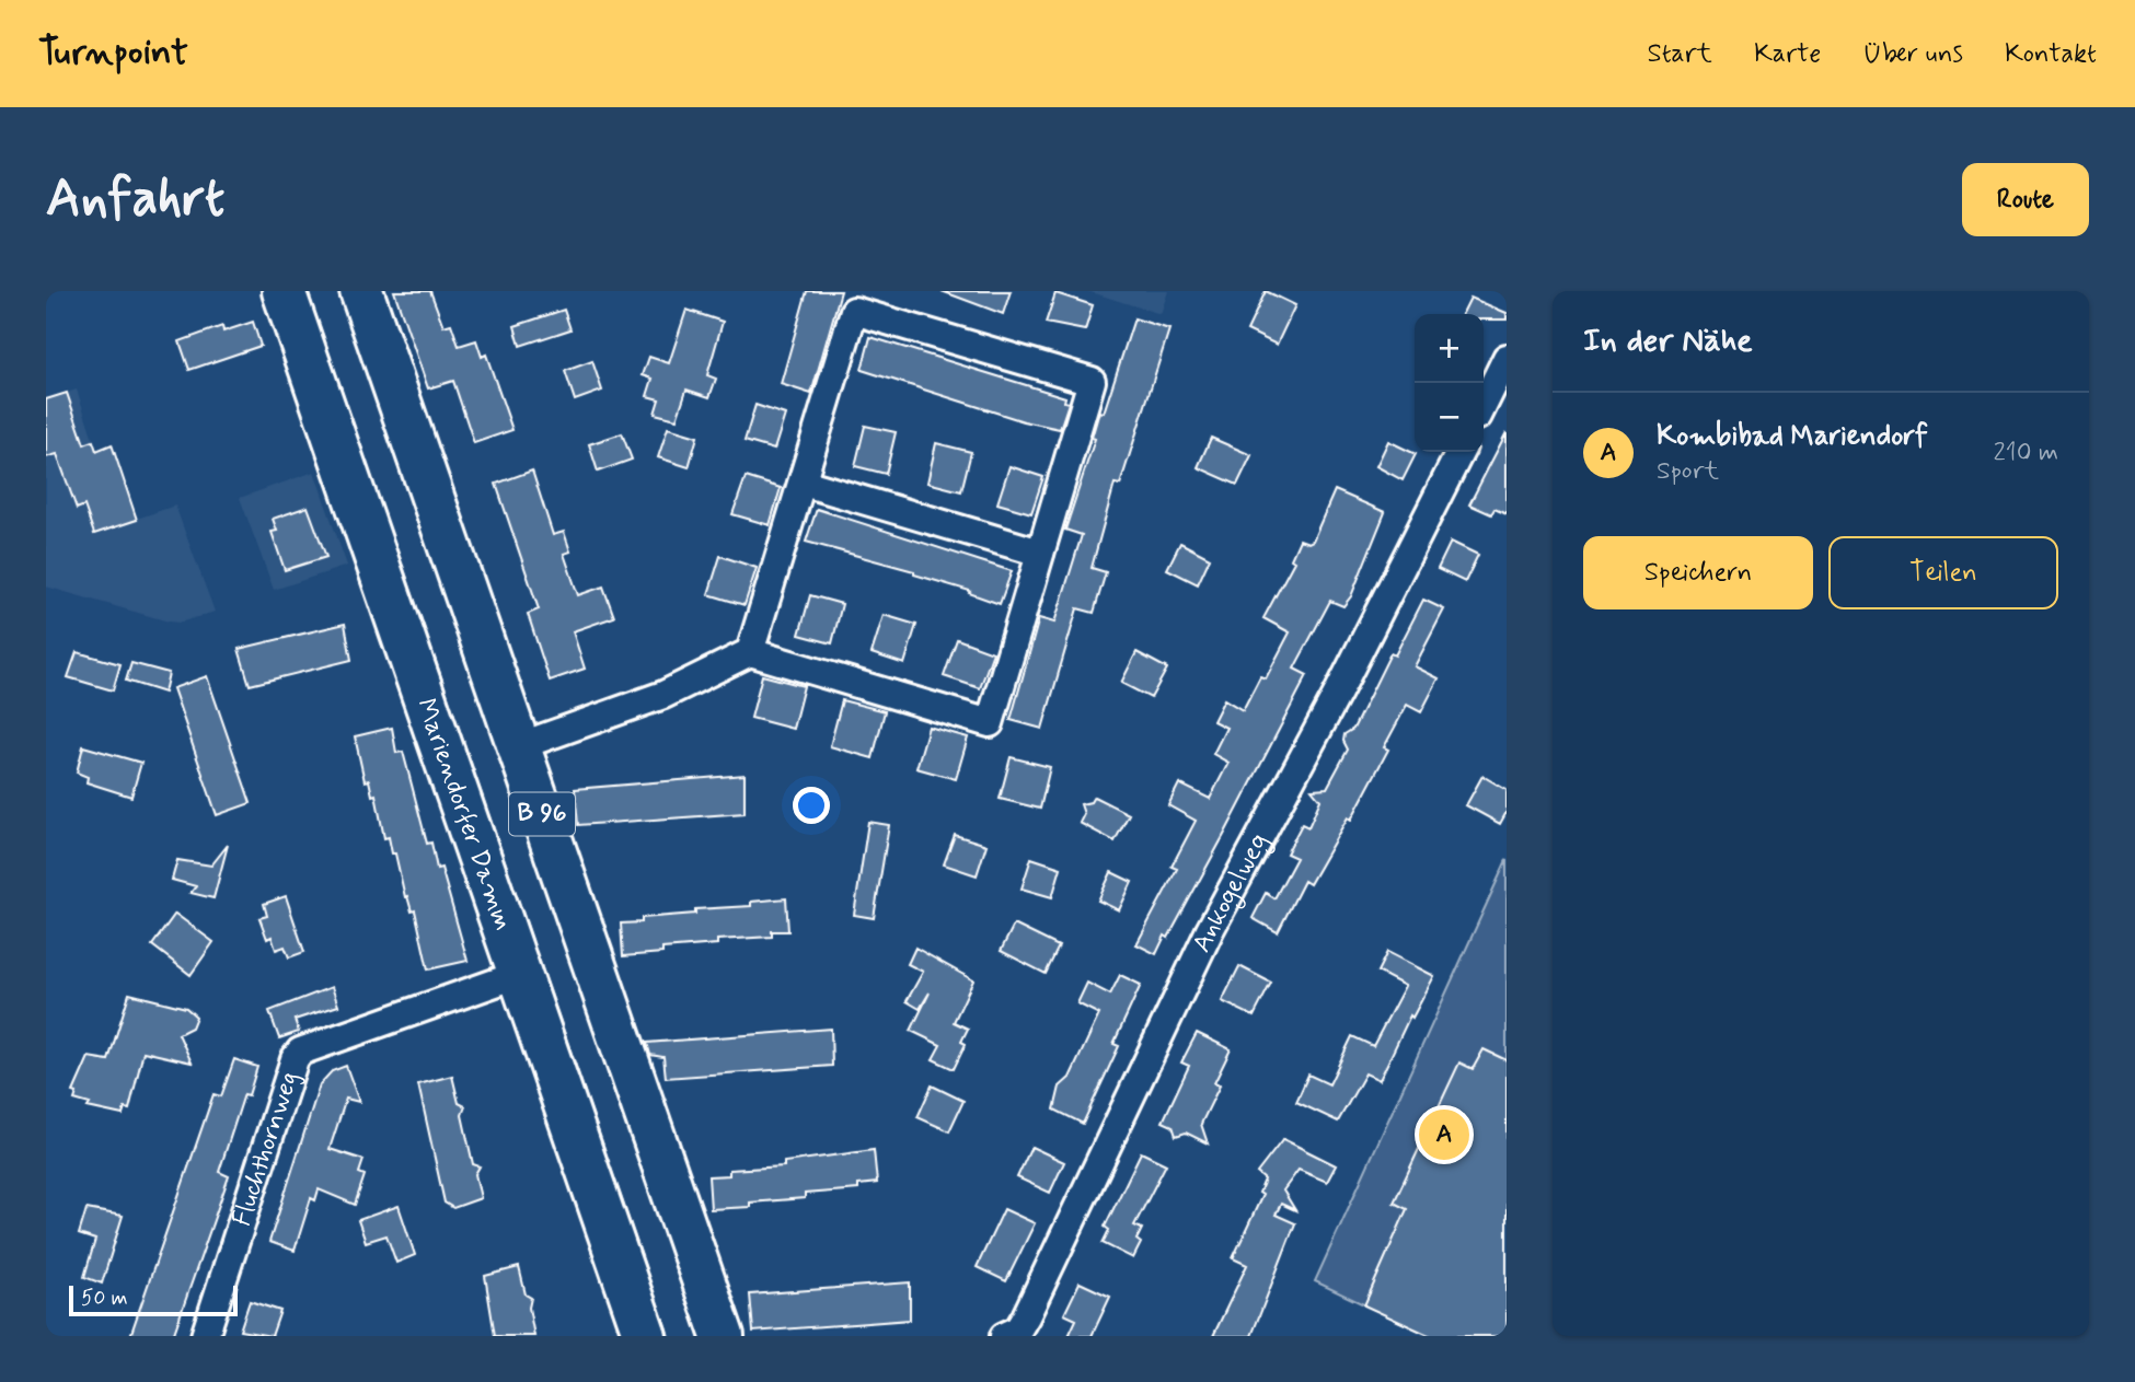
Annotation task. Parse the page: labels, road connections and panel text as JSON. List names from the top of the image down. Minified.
{"streets":{"main road":["Mariendorfer Damm","B 96"],"street":["Ankogelweg","Fluchthornweg"]},"crossings":[["Mariendorfer Damm","Fluchthornweg"]],"scale_bar":"50 m","page":{"header":"Turnpoint","nav":["Start","Karte","Über uns","Kontakt"],"buttons":["Route",["Speichern","Teilen"]],"title":"Anfahrt","heading":"In der Nähe","map_buttons":["+","−"],"list":[{"mark":"A","name":"Kombibad Mariendorf","note":"Sport","value":"210 m"}],"pins":"A","scale":"50 m"}}
